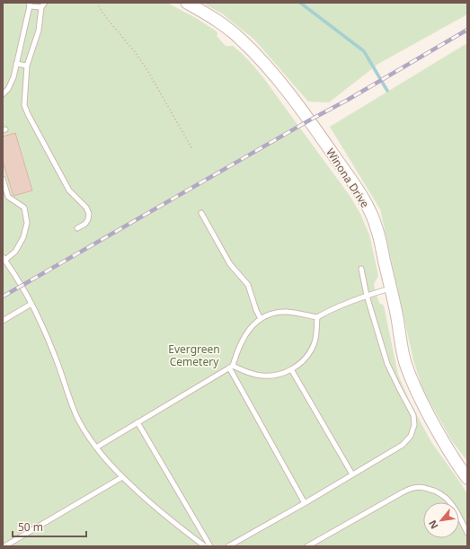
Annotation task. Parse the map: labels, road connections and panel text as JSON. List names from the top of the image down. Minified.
{"streets":{"street":["Winona Drive"]},"parks":["Evergreen Cemetery"],"scale_bar":"50 m","north":"bottom left"}
